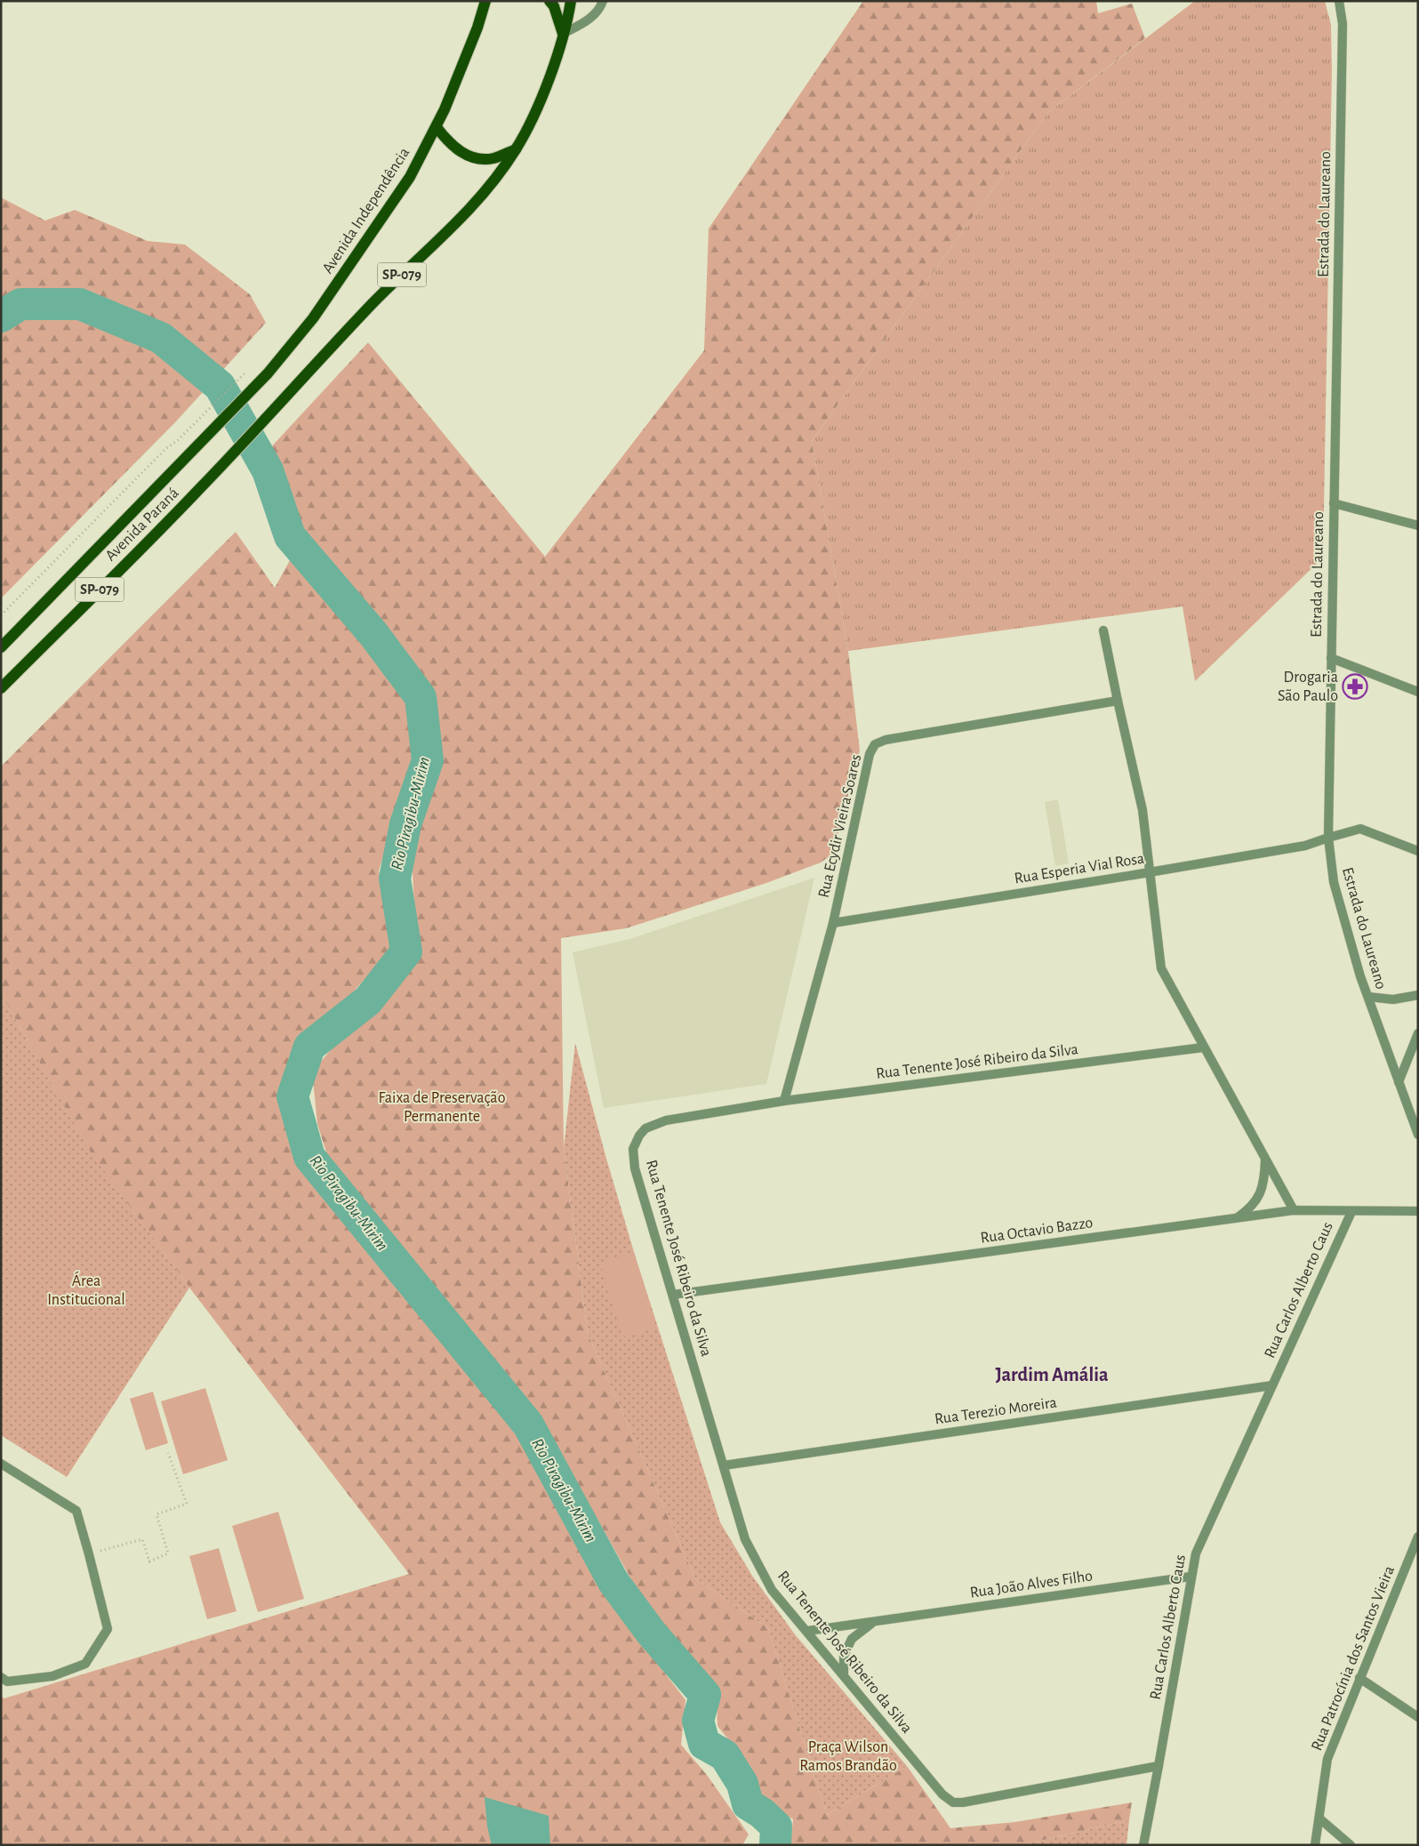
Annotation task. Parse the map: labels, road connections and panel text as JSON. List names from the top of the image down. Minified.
{"streets":{"main road":["Avenida Independência","SP-079","Avenida Paraná"],"street":["Estrada do Laureano","Rua Ecydir Vieira Soares","Rua Esperia Vial Rosa","Rua Tenente José Ribeiro da Silva","Rua Octavio Bazzo","Rua Carlos Alberto Caus","Rua Terezio Moreira","Rua João Alves Filho","Rua Patrocínia dos Santos Vieira"]},"crossings":[["Avenida Independência","Avenida Paraná"],["Estrada do Laureano","Rua Esperia Vial Rosa"],["SP-079","Avenida Paraná"],["Rua Ecydir Vieira Soares","Rua Esperia Vial Rosa"],["Rua Ecydir Vieira Soares","Rua Tenente José Ribeiro da Silva"],["Rua Tenente José Ribeiro da Silva","Rua Octavio Bazzo"],["Rua Tenente José Ribeiro da Silva","Rua Carlos Alberto Caus"],["Rua Tenente José Ribeiro da Silva","Rua Terezio Moreira"],["Rua Tenente José Ribeiro da Silva","Rua João Alves Filho"],["Rua Octavio Bazzo","Rua Carlos Alberto Caus"],["Rua Carlos Alberto Caus","Rua Terezio Moreira"],["Rua Carlos Alberto Caus","Rua João Alves Filho"]],"districts":["Jardim Amália"],"water":["Rio Piragibu-Mirim"],"parks":["Faixa de Preservação Permanente","Área Institucional","Praça Wilson Ramos Brandão"],"places":{"pharmacy":["Drogaria São Paulo"]}}
